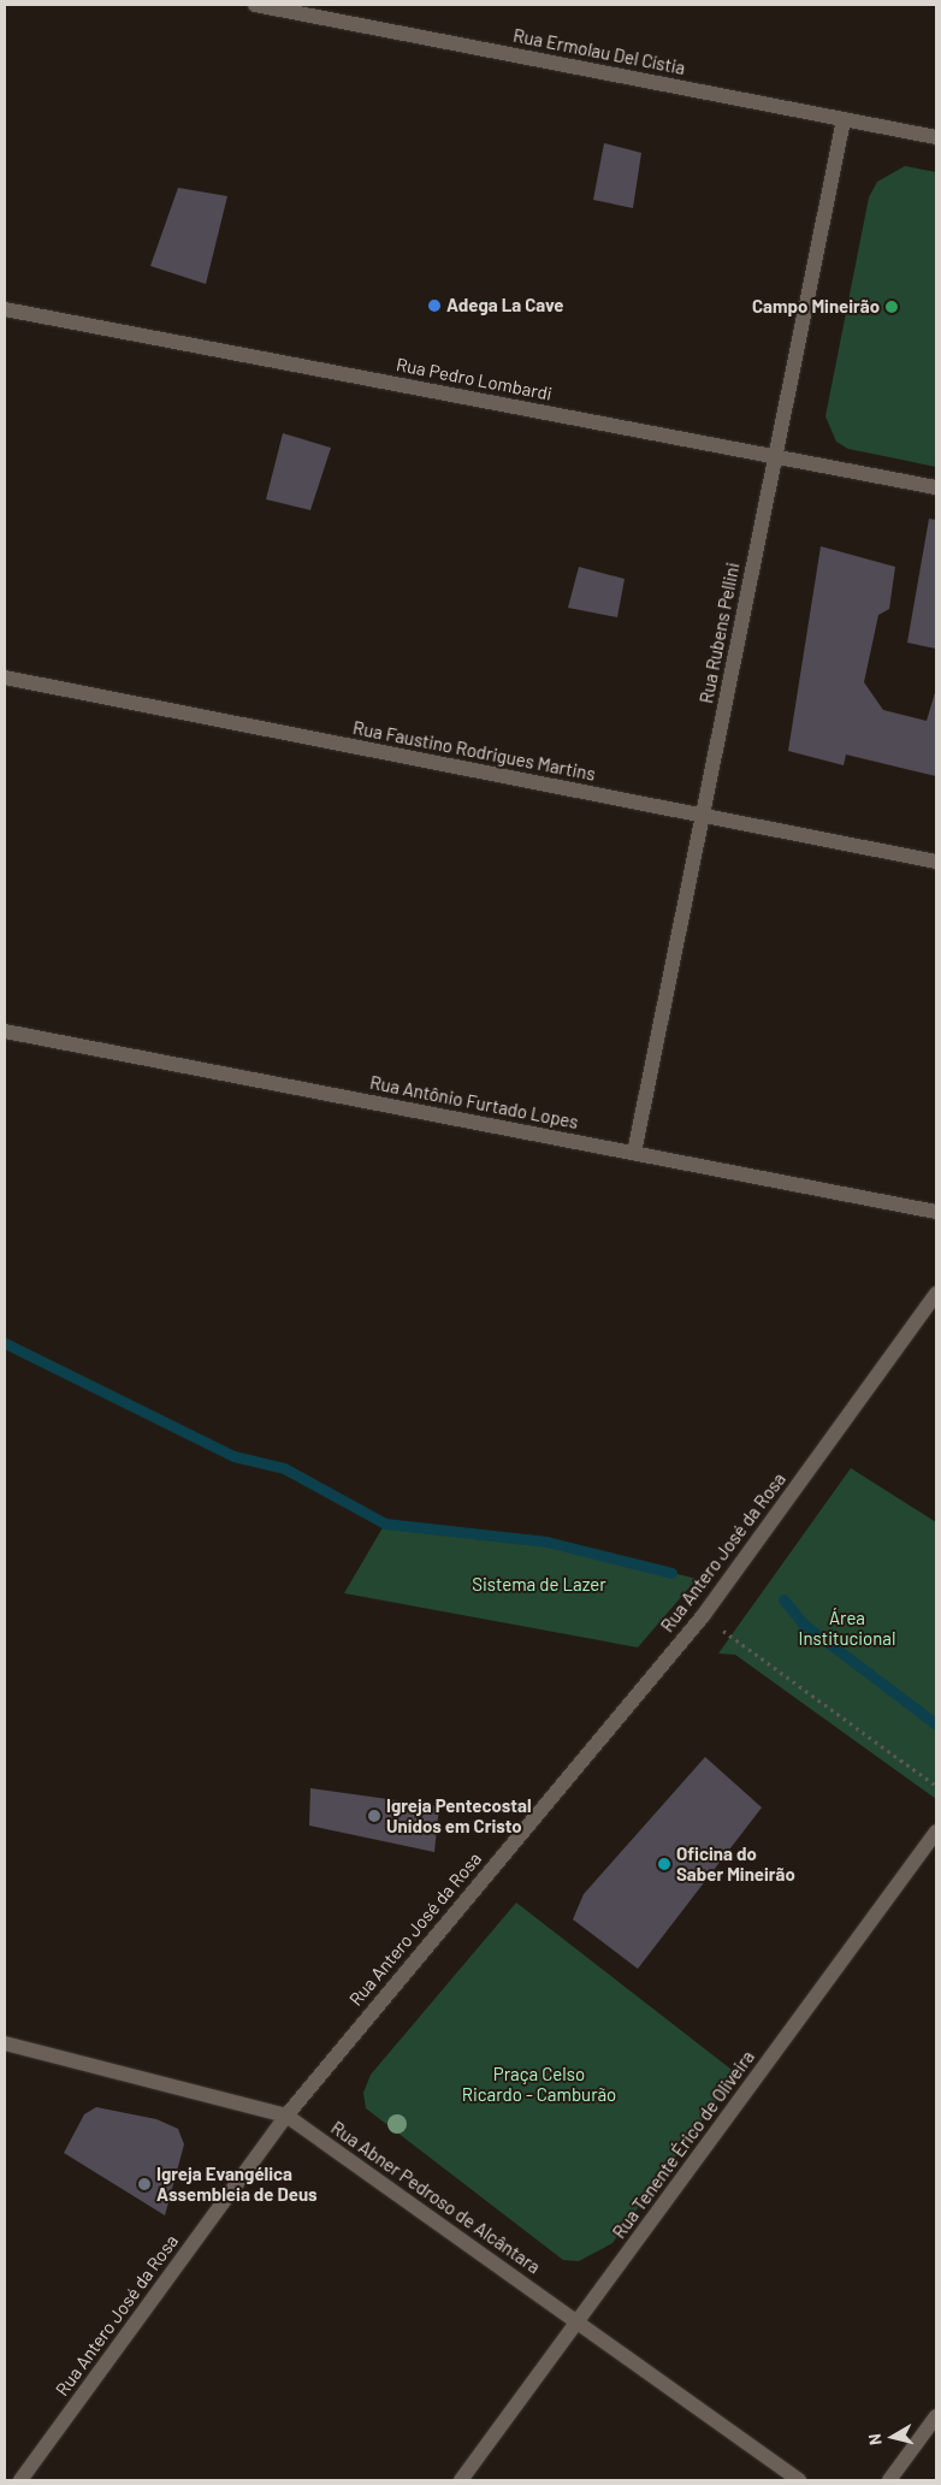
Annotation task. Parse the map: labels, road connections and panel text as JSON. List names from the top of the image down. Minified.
{"streets":{"street":["Rua Ermolau Del Cístia","Rua Pedro Lombardi","Rua Rubens Pellini","Rua Faustino Rodrigues Martins","Rua Antônio Furtado Lopes","Rua Antero José da Rosa","Rua Tenente Érico de Oliveira","Rua Abner Pedroso de Alcântara"]},"crossings":[["Rua Ermolau Del Cístia","Rua Rubens Pellini"],["Rua Pedro Lombardi","Rua Rubens Pellini"],["Rua Rubens Pellini","Rua Faustino Rodrigues Martins"],["Rua Rubens Pellini","Rua Antônio Furtado Lopes"],["Rua Antero José da Rosa","Rua Abner Pedroso de Alcântara"],["Rua Tenente Érico de Oliveira","Rua Abner Pedroso de Alcântara"]],"parks":["Sistema de Lazer","Área Institucional","Praça Celso Ricardo - Camburão"],"places":["Adega La Cave","Campo Mineirão","Igreja Pentecostal Unidos em Cristo","Oficina do Saber Mineirão","Igreja Evangélica Assembleia de Deus"],"north":"left"}
